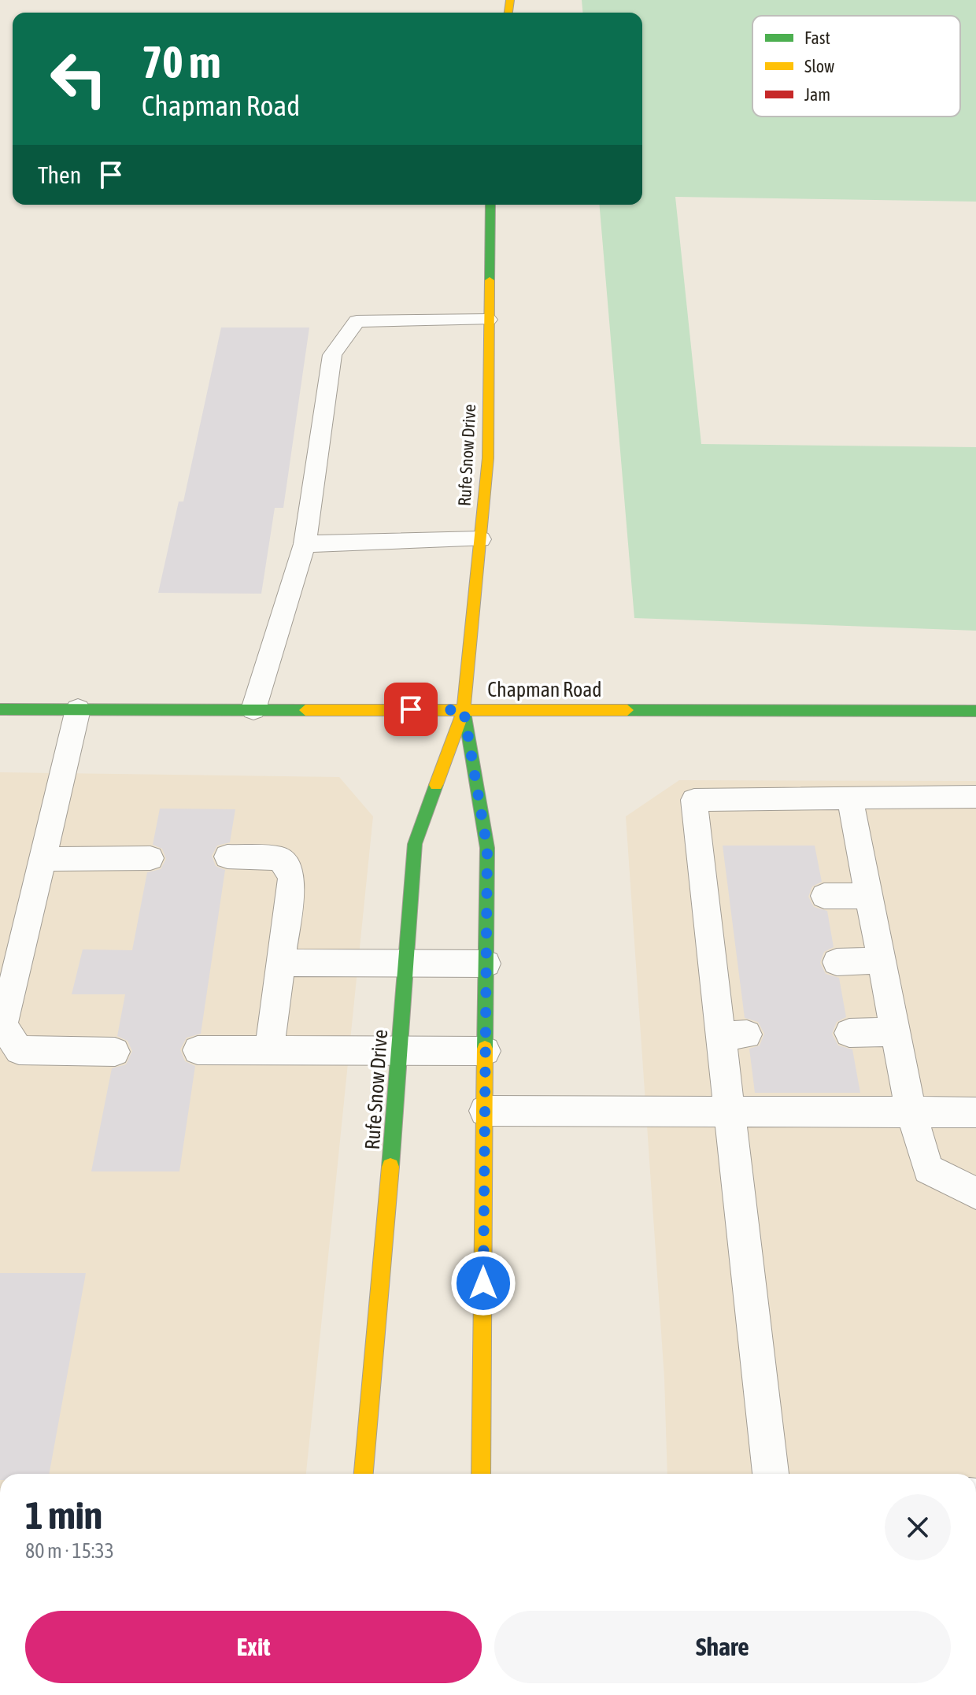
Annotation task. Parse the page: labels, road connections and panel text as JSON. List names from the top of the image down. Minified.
{"streets":{"main road":["Rufe Snow Drive","Chapman Road"]},"crossings":[["Rufe Snow Drive","Chapman Road"]],"legend":["Fast","Slow","Jam"],"page":{"turn":["70 m","Chapman Road"],"then":"Then","heading":["1 min","80 m · 15:33"],"buttons":["Exit","Share"]}}
